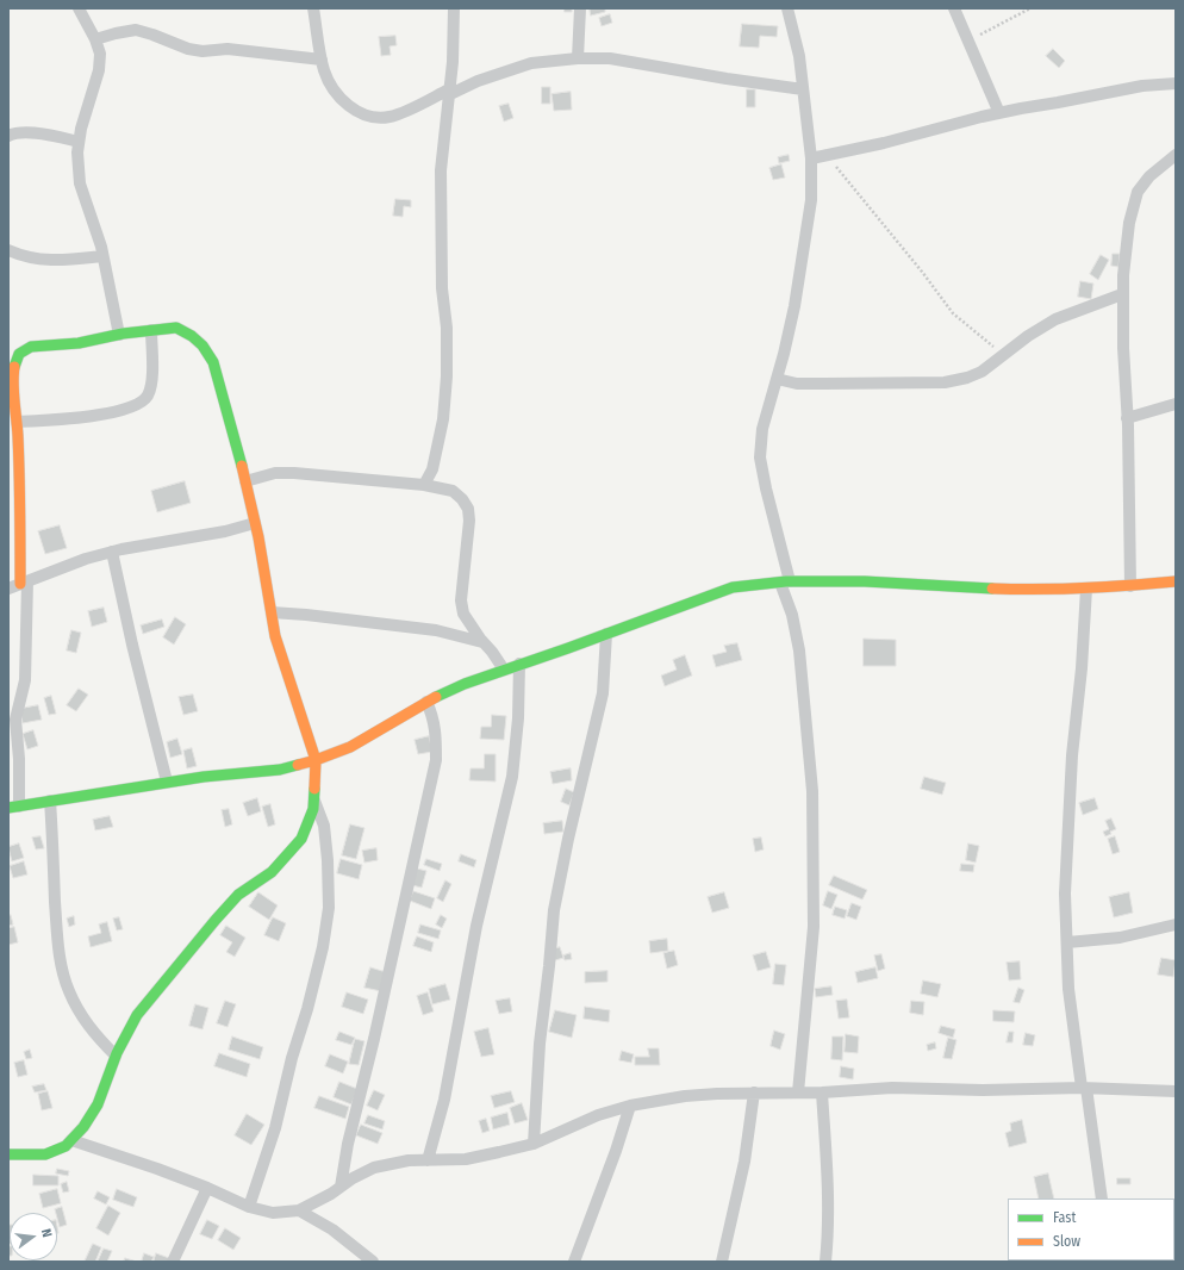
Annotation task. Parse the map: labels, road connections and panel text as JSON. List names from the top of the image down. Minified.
{"legend":["Fast","Slow"],"north":"right"}
